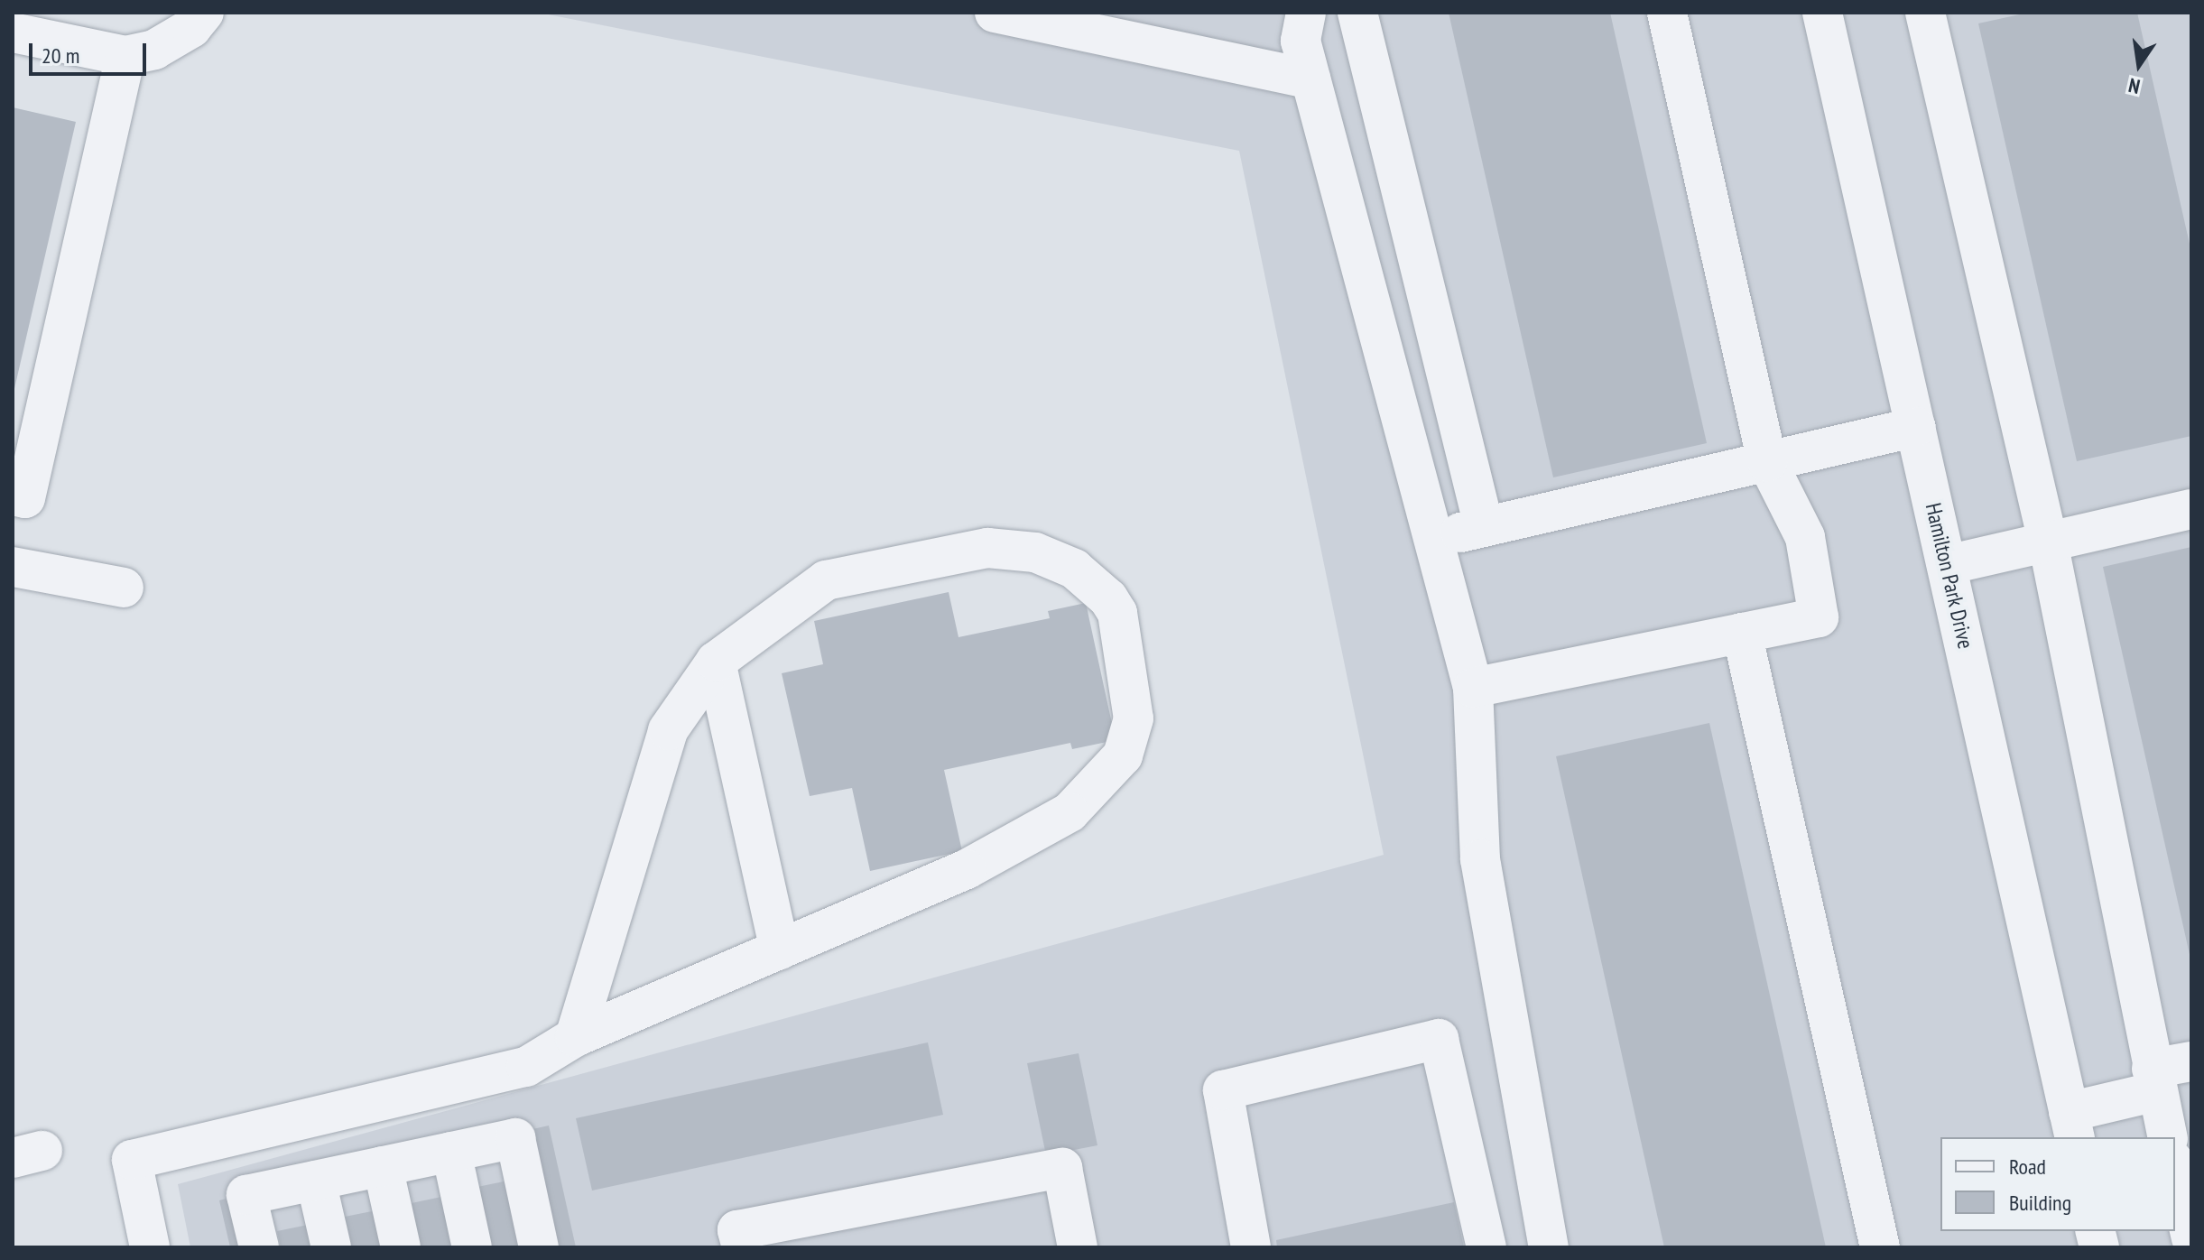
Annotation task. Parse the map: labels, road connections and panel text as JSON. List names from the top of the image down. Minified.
{"streets":{"street":["Hamilton Park Drive"]},"legend":["Road","Building"],"scale_bar":"20 m","north":"bottom"}
